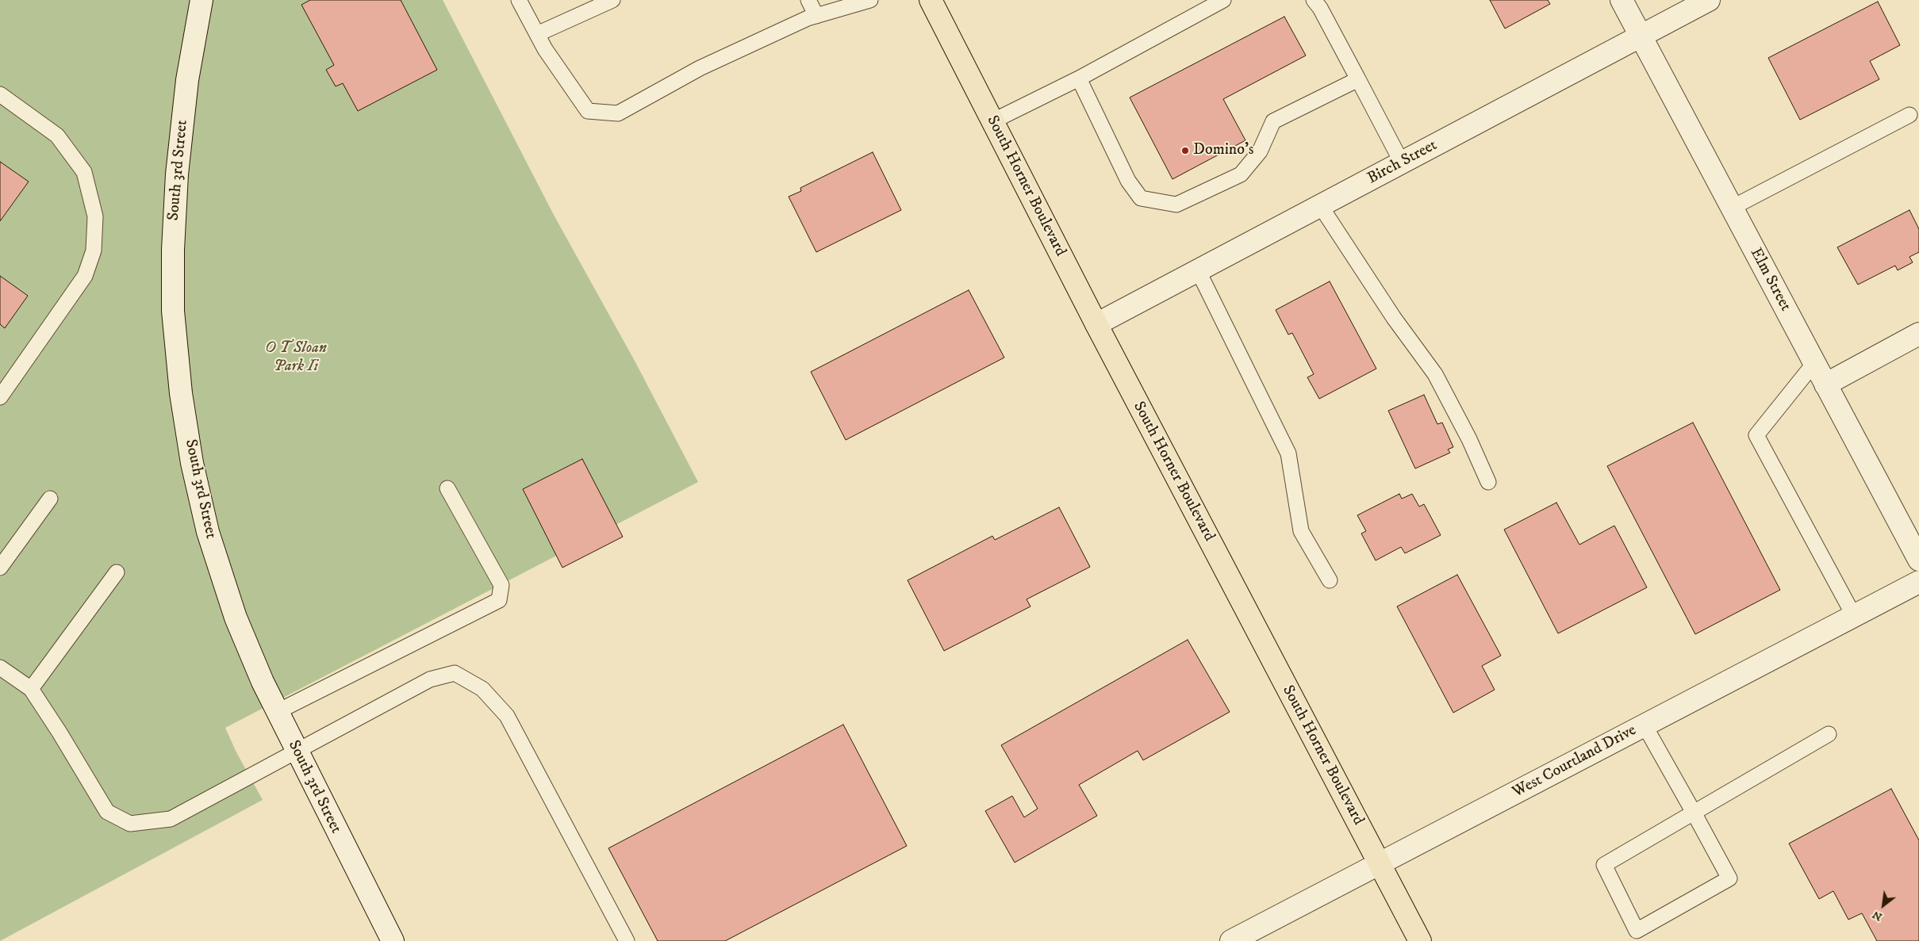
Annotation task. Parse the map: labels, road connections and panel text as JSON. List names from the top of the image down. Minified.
{"streets":{"main road":["South Horner Boulevard"],"street":["Birch Street","South 3rd Street","Elm Street","West Courtland Drive"]},"crossings":[["Birch Street","South Horner Boulevard"],["Birch Street","Elm Street"],["South Horner Boulevard","West Courtland Drive"]],"parks":["O T Sloan Park Ii"],"places":["Domino's"],"north":"bottom left"}
